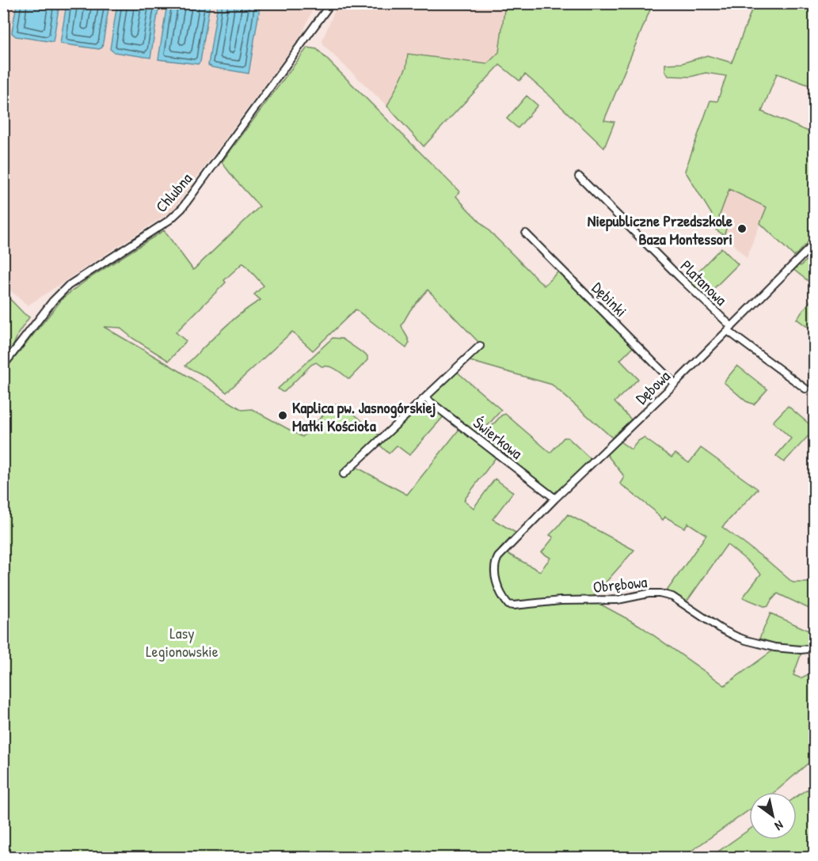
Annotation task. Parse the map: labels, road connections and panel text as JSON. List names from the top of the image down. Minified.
{"streets":{"street":["Chlubna","Platanowa","Dębinki","Dębowa","Świerkowa","Obrębowa"]},"crossings":[["Platanowa","Dębowa"],["Dębinki","Dębowa"],["Dębowa","Świerkowa"],["Dębowa","Obrębowa"]],"parks":["Lasy Legionowskie"],"places":["Niepubliczne Przedszkole Baza Montessori","Kaplica pw. Jasnogórskiej Matki Kościoła"],"north":"bottom right"}
